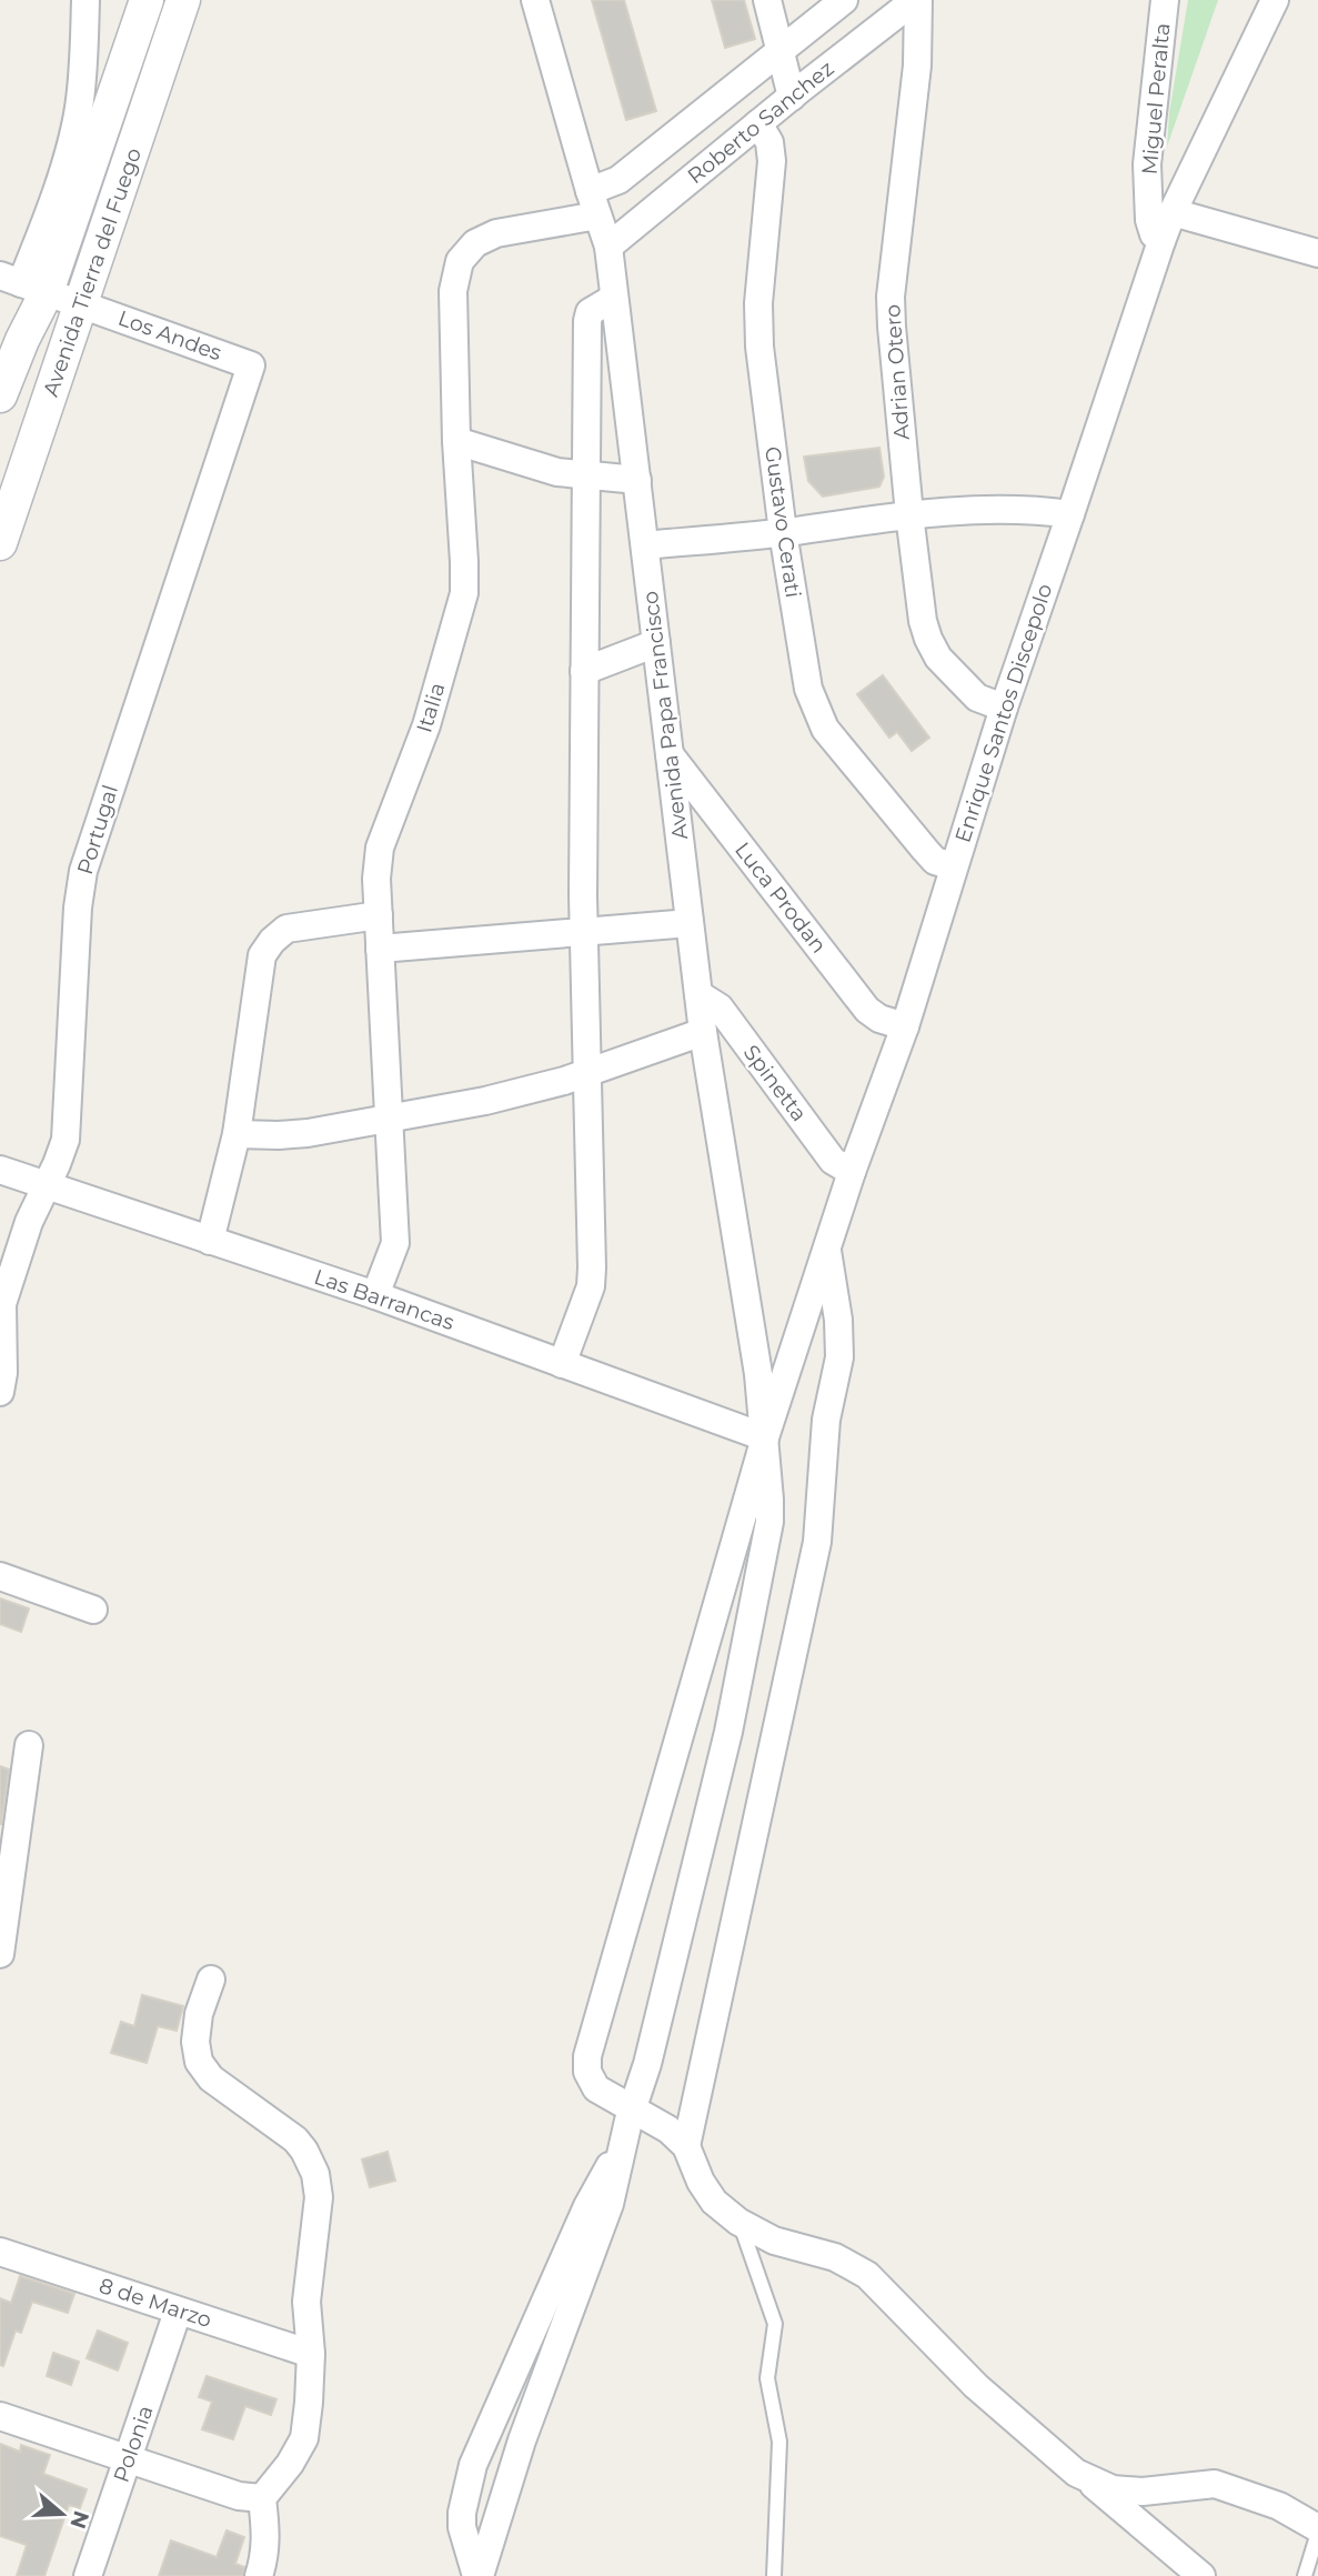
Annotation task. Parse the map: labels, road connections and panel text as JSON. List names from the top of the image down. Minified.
{"streets":{"street":["Miguel Peralta","Roberto Sanchez","Avenida Tierra del Fuego","Los Andes","Adrian Otero","Gustavo Cerati","Italia","Enrique Santos Discepolo","Avenida Papa Francisco","Portugal","Luca Prodan","Spinetta","Las Barrancas","8 de Marzo","Polonia"]},"crossings":[["Miguel Peralta","Enrique Santos Discepolo"],["Roberto Sanchez","Adrian Otero"],["Roberto Sanchez","Gustavo Cerati"],["Roberto Sanchez","Italia"],["Roberto Sanchez","Avenida Papa Francisco"],["Avenida Tierra del Fuego","Los Andes"],["Los Andes","Portugal"],["Adrian Otero","Enrique Santos Discepolo"],["Gustavo Cerati","Enrique Santos Discepolo"],["Italia","Avenida Papa Francisco"],["Italia","Las Barrancas"],["Enrique Santos Discepolo","Avenida Papa Francisco"],["Enrique Santos Discepolo","Luca Prodan"],["Enrique Santos Discepolo","Spinetta"],["Enrique Santos Discepolo","Las Barrancas"],["Avenida Papa Francisco","Luca Prodan"],["Avenida Papa Francisco","Spinetta"],["Avenida Papa Francisco","Las Barrancas"],["Portugal","Las Barrancas"],["8 de Marzo","Polonia"]],"north":"right"}
